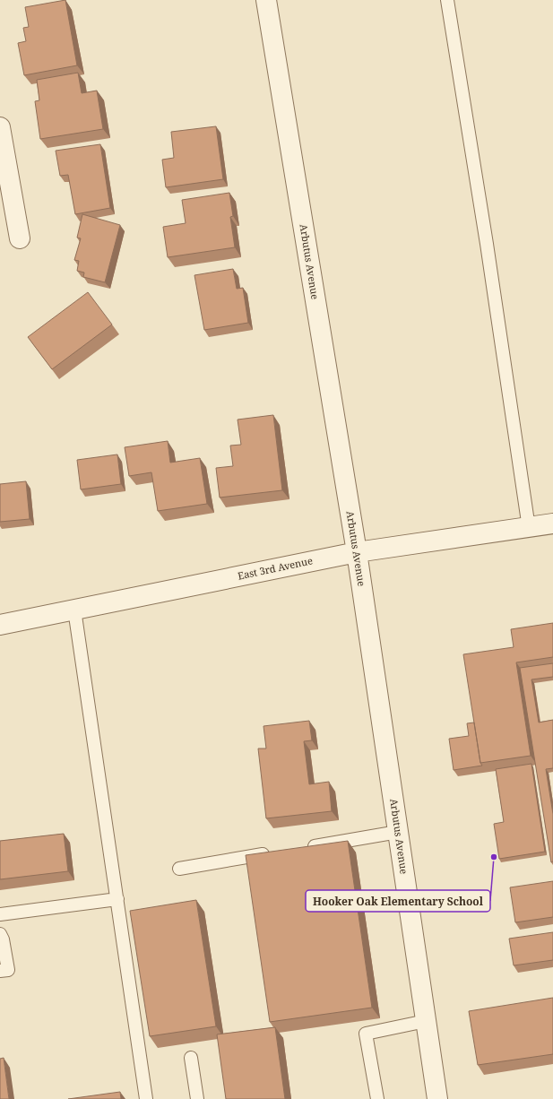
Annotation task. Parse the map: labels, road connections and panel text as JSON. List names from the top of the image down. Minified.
{"streets":{"street":["Arbutus Avenue","East 3rd Avenue"]},"crossings":[["Arbutus Avenue","East 3rd Avenue"]],"places":["Hooker Oak Elementary School"]}
